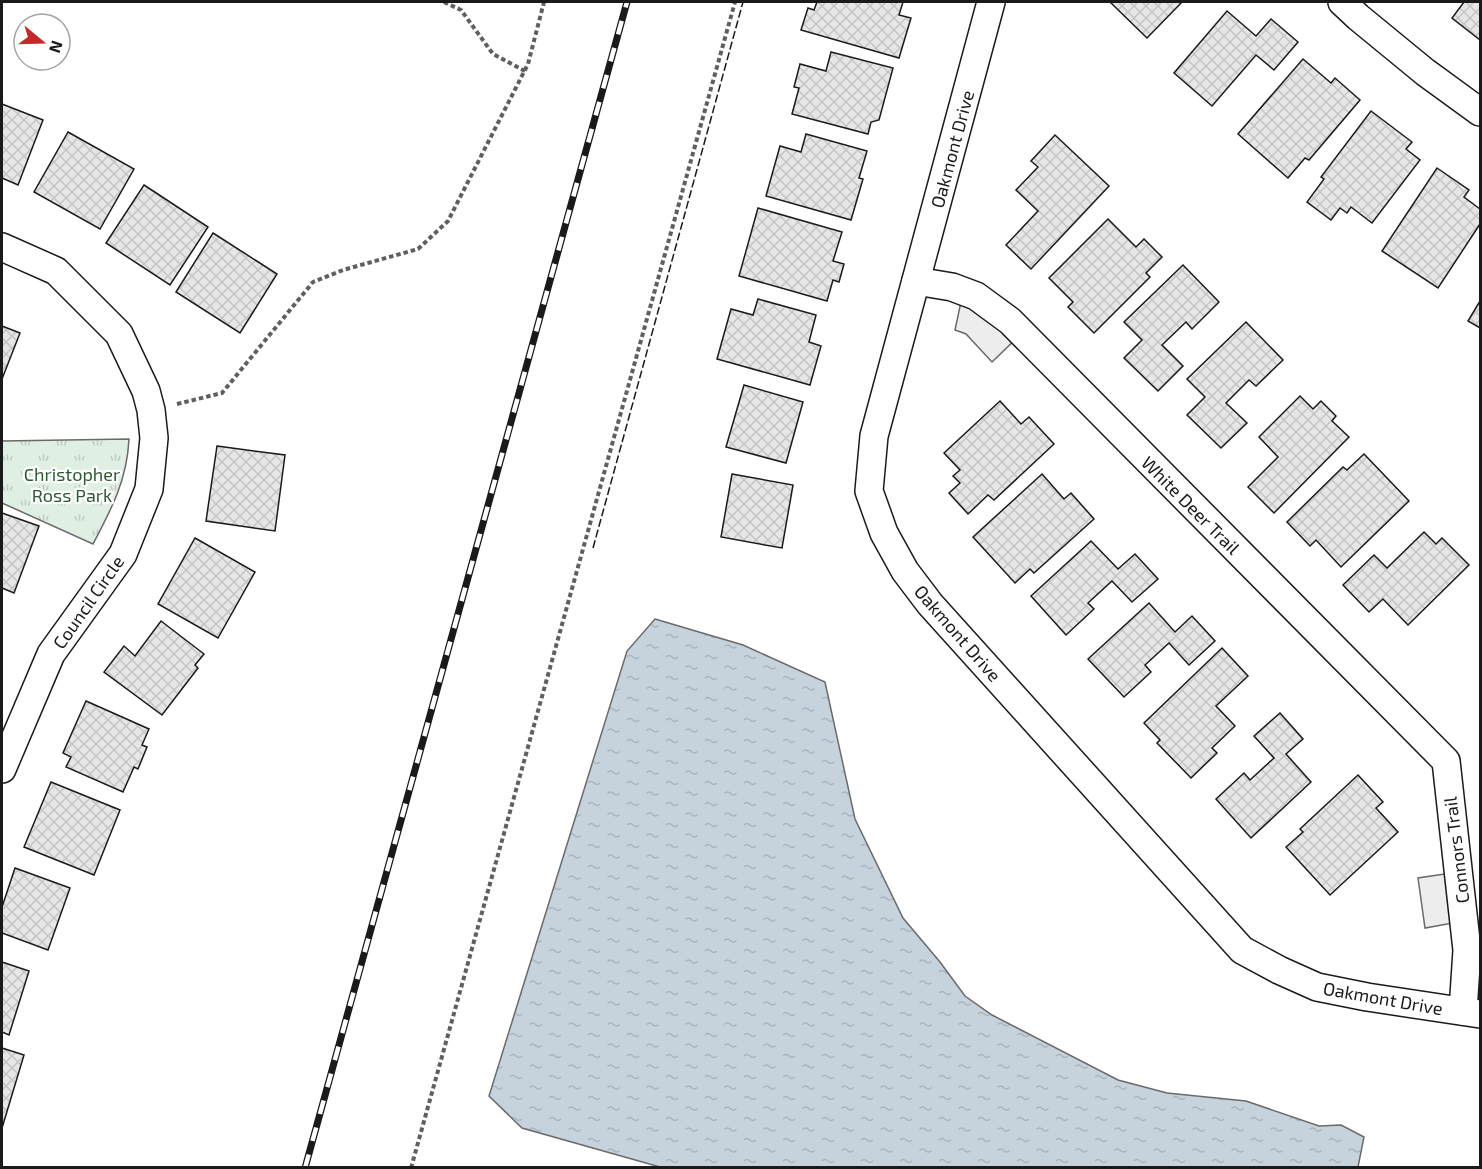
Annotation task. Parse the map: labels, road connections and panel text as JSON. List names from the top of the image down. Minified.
{"streets":{"street":["Oakmont Drive","White Deer Trail","Council Circle","Connors Trail"]},"crossings":[["Oakmont Drive","White Deer Trail"],["Oakmont Drive","Connors Trail"],["White Deer Trail","Connors Trail"]],"parks":["Christopher Ross Park"],"north":"right"}
